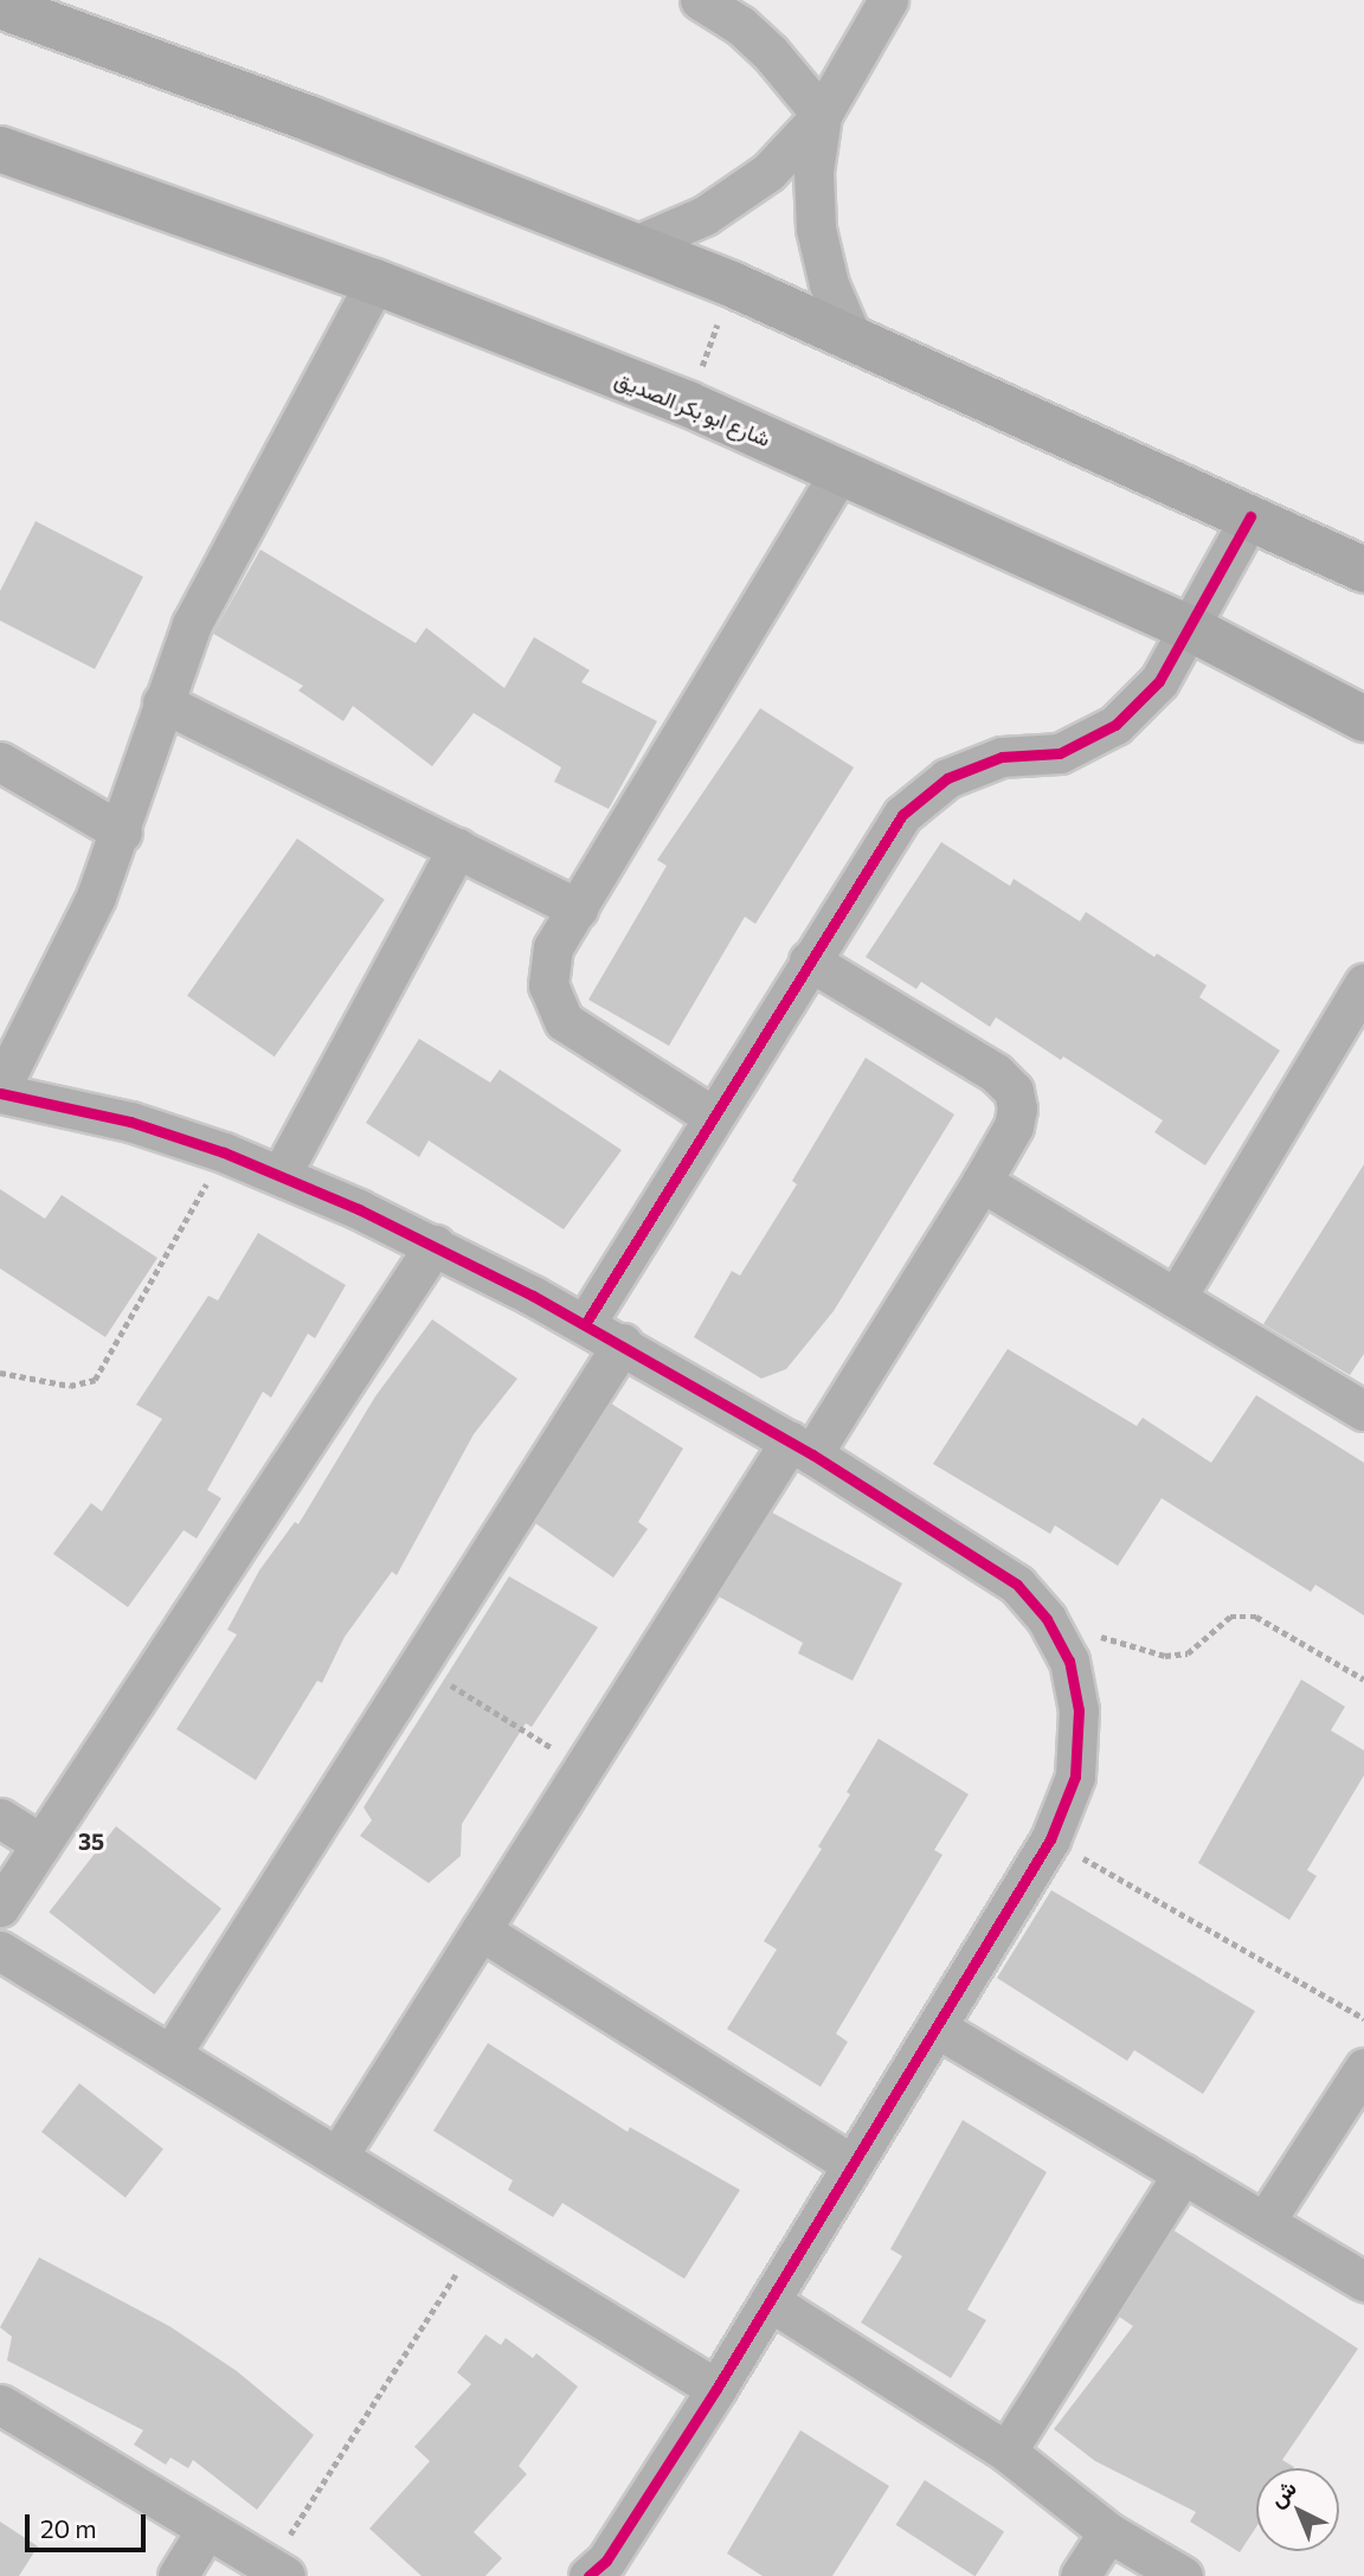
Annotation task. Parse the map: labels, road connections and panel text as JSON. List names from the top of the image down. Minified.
{"streets":{"main road":["شارع ابو بكر الصديق"]},"districts":["35"],"scale_bar":"20 m","north":"top left"}
